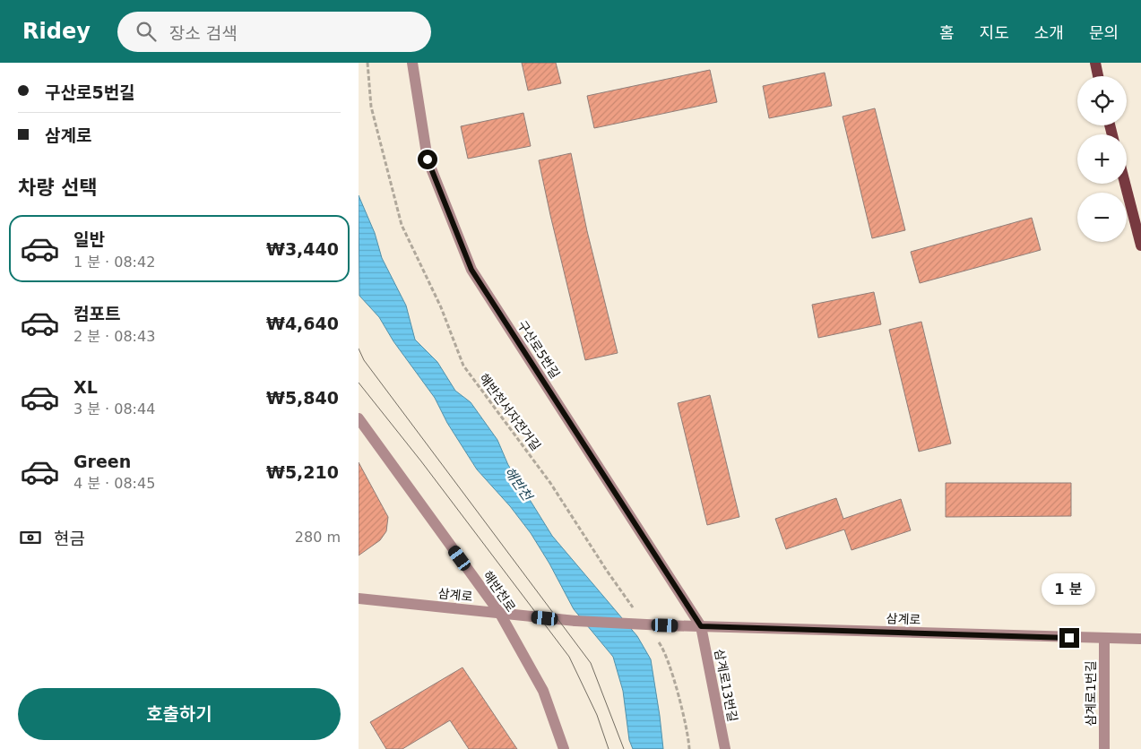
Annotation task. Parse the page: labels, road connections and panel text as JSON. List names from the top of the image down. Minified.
{"streets":{"street":["구산로5번길","해반천로","삼계로","삼계로13번길","삼계로1번길"],"path":["해반천서자전거길"]},"crossings":[["구산로5번길","삼계로"],["구산로5번길","삼계로13번길"],["해반천로","삼계로"],["삼계로","삼계로13번길"],["삼계로","삼계로1번길"]],"water":["해반천"],"page":{"header":"Ridey","search":"장소 검색","nav":["홈","지도","소개","문의"],"banner":["구산로5번길","삼계로"],"map_buttons":["+","−"],"heading":"차량 선택","list":[{"name":"일반","note":"1 분 · 08:42","value":"₩3,440"},{"name":"컴포트","note":"2 분 · 08:43","value":"₩4,640"},{"name":"XL","note":"3 분 · 08:44","value":"₩5,840"},{"name":"Green","note":"4 분 · 08:45","value":"₩5,210"}],"pay":["현금","280 m"],"bubble":"1 분","buttons":"호출하기"}}
